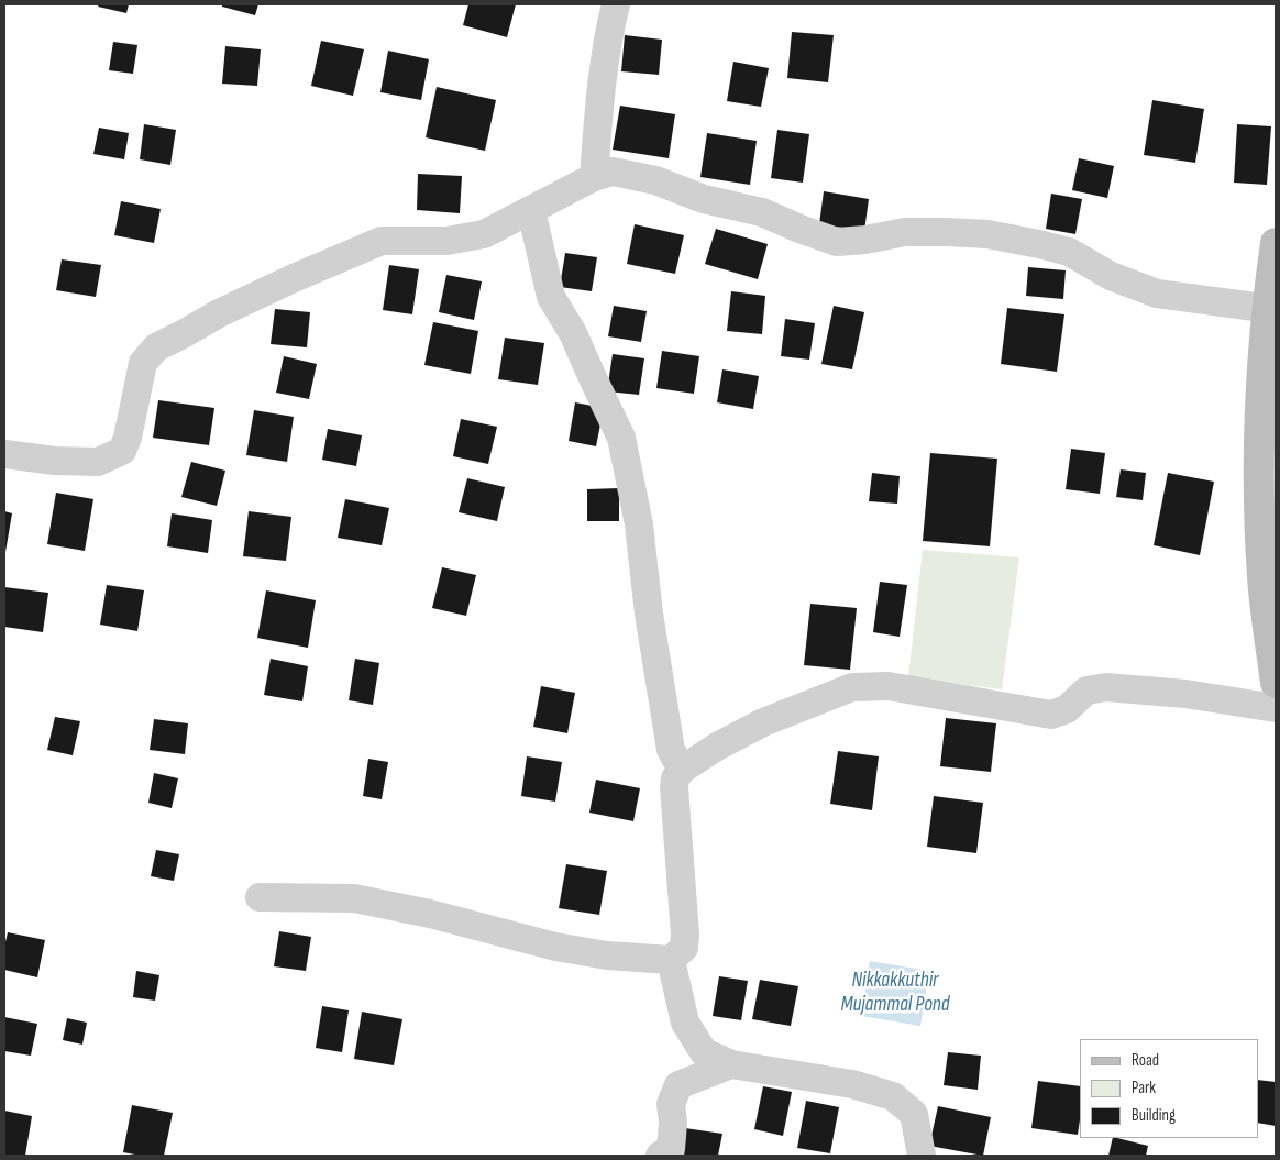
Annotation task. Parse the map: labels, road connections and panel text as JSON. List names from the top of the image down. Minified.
{"water":["Nikkakkuthir Mujammal Pond"],"legend":["Road","Park","Building"]}
